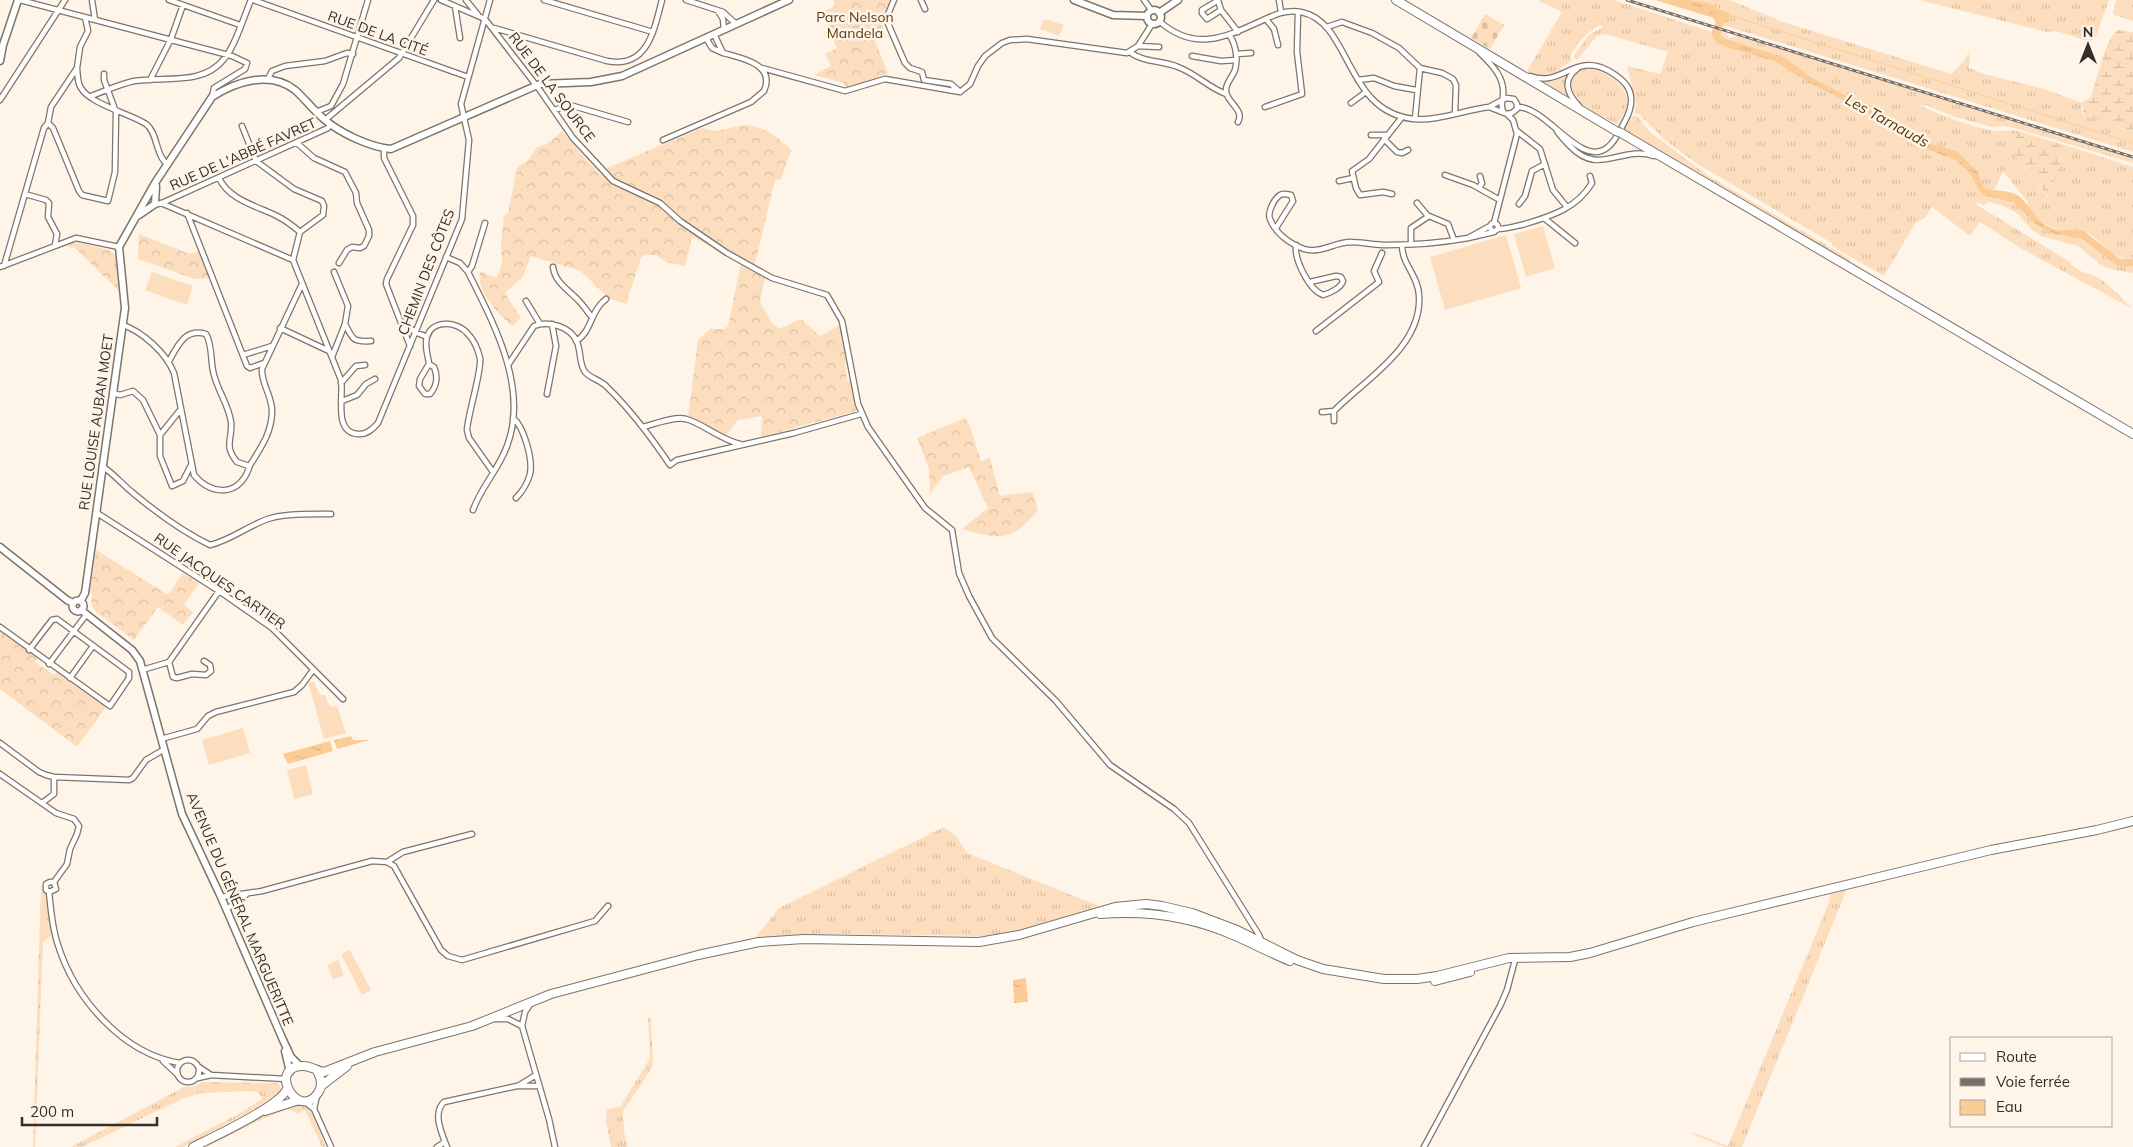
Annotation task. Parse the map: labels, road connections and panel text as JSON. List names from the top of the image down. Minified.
{"streets":{"street":["RUE DE LA CITÉ","RUE DE LA SOURCE","RUE DE L'ABBÉ FAVRET","CHEMIN DES CÔTES","RUE LOUISE AUBAN MOET","RUE JACQUES CARTIER","AVENUE DU GÉNÉRAL MARGUERITTE"]},"crossings":[["RUE DE LA CITÉ","RUE DE L'ABBÉ FAVRET"],["RUE DE LA CITÉ","CHEMIN DES CÔTES"],["RUE DE LA SOURCE","CHEMIN DES CÔTES"],["RUE LOUISE AUBAN MOET","RUE JACQUES CARTIER"]],"water":["Les Tarnauds"],"parks":["Parc Nelson Mandela"],"legend":["Route","Voie ferrée","Eau"],"scale_bar":"200 m","north":"top"}
